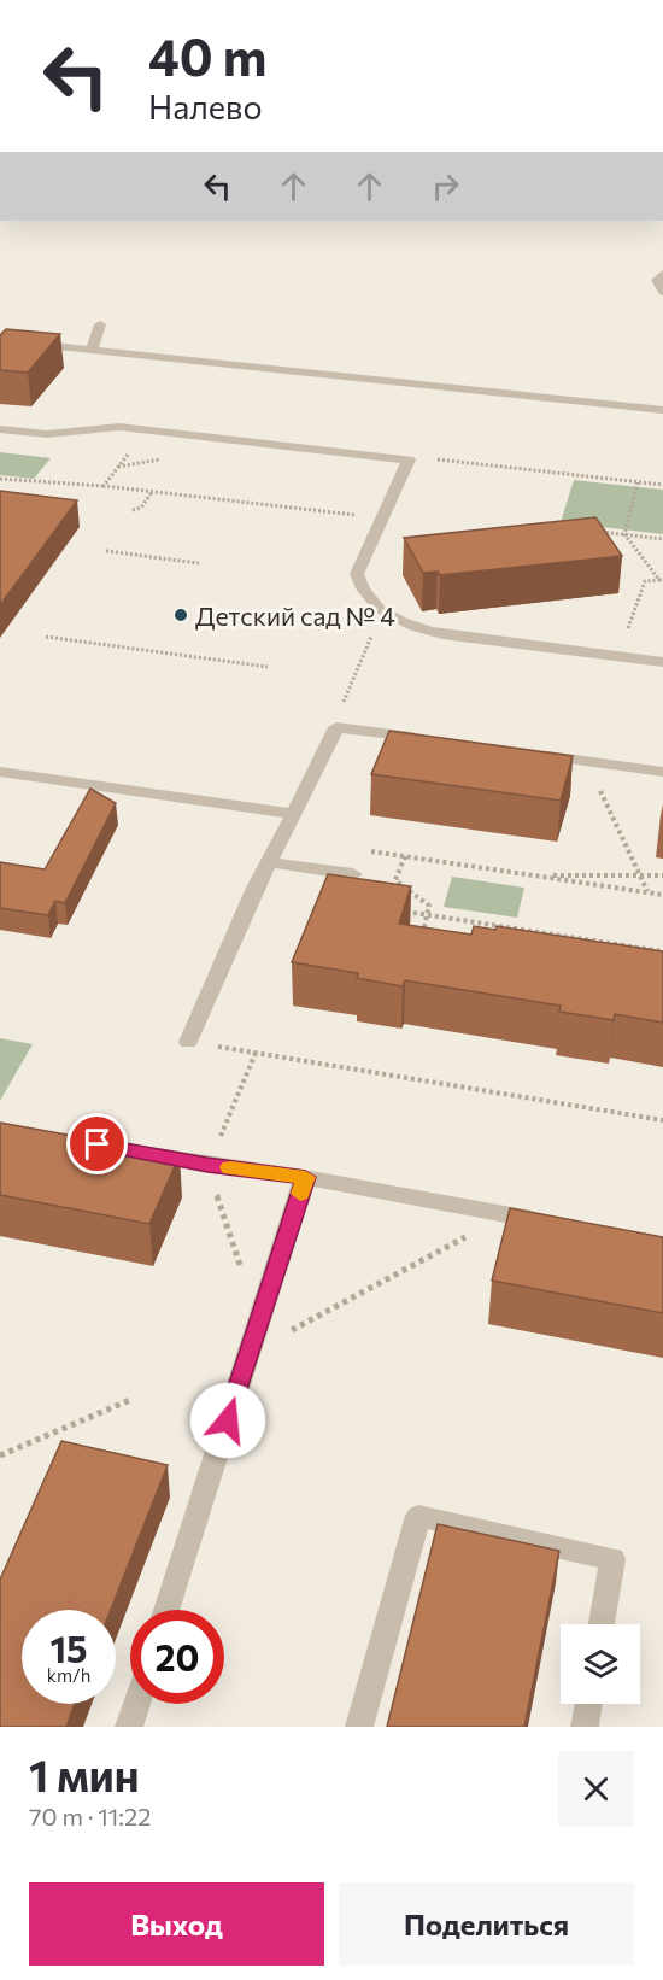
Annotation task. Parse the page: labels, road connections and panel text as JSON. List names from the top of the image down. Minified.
{"places":["Детский сад № 4"],"page":{"turn":["40 m","Налево"],"speed":"15 km/h","limit":"20","heading":["1 мин","70 m · 11:22"],"buttons":["Выход","Поделиться"]}}
